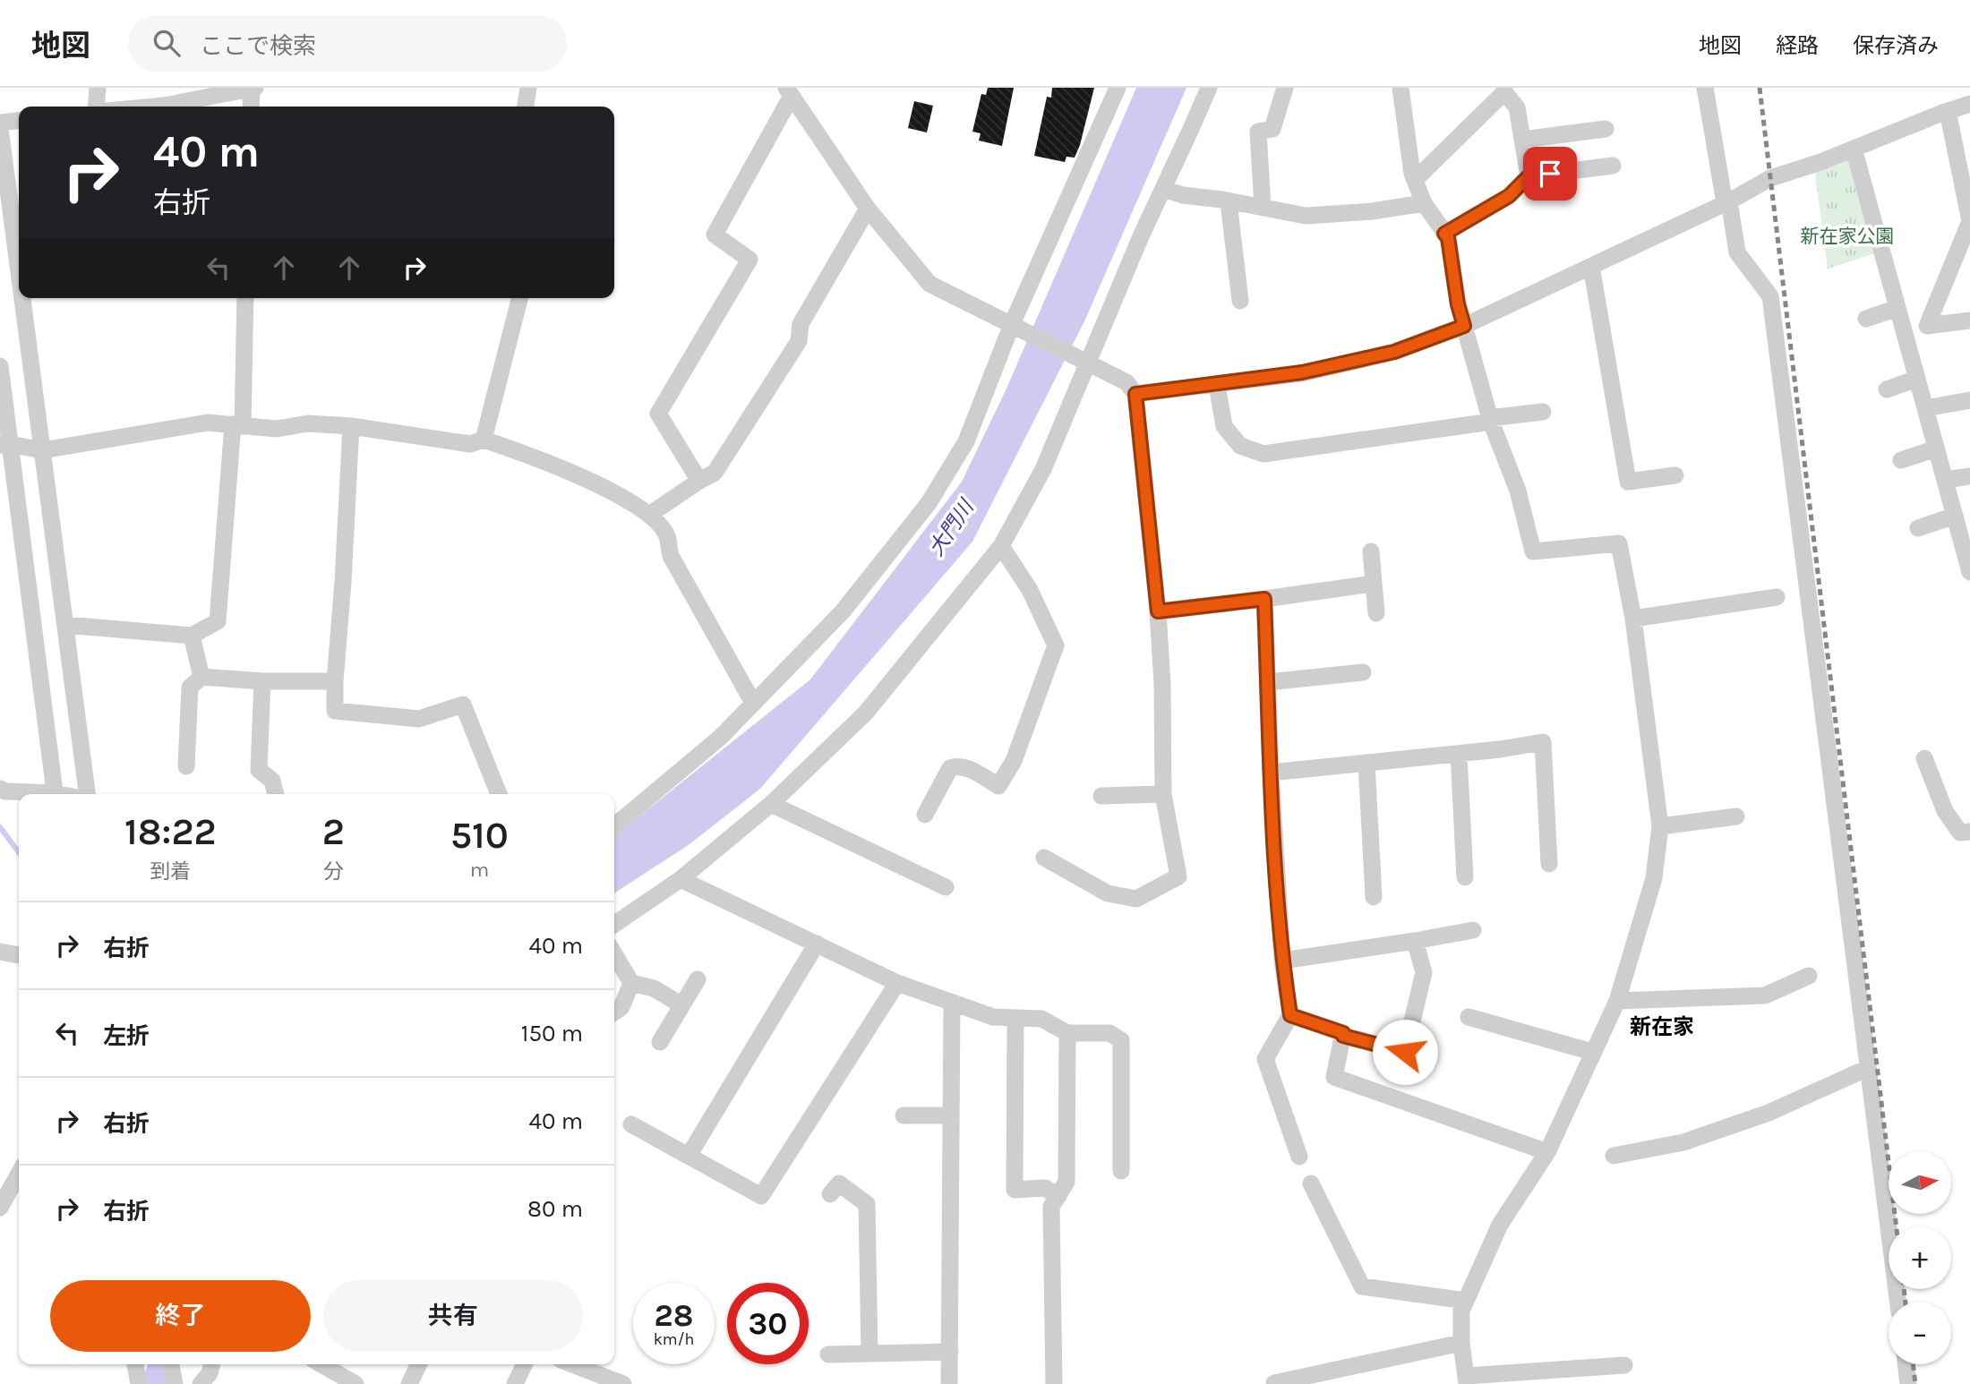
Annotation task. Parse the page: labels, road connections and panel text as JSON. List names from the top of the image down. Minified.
{"districts":["新在家"],"water":["大門川"],"parks":["新在家公園"],"north":"right","page":{"header":"地図","search":"ここで検索","nav":["地図","経路","保存済み"],"turn":["40 m","右折"],"eta":["18:22","到着","2","分","510","m"],"list":[{"name":"右折","value":"40 m"},{"name":"左折","value":"150 m"},{"name":"右折","value":"40 m"},{"name":"右折","value":"80 m"}],"map_buttons":["+","−"],"buttons":["終了","共有"],"speed":"28 km/h","limit":"30"}}
